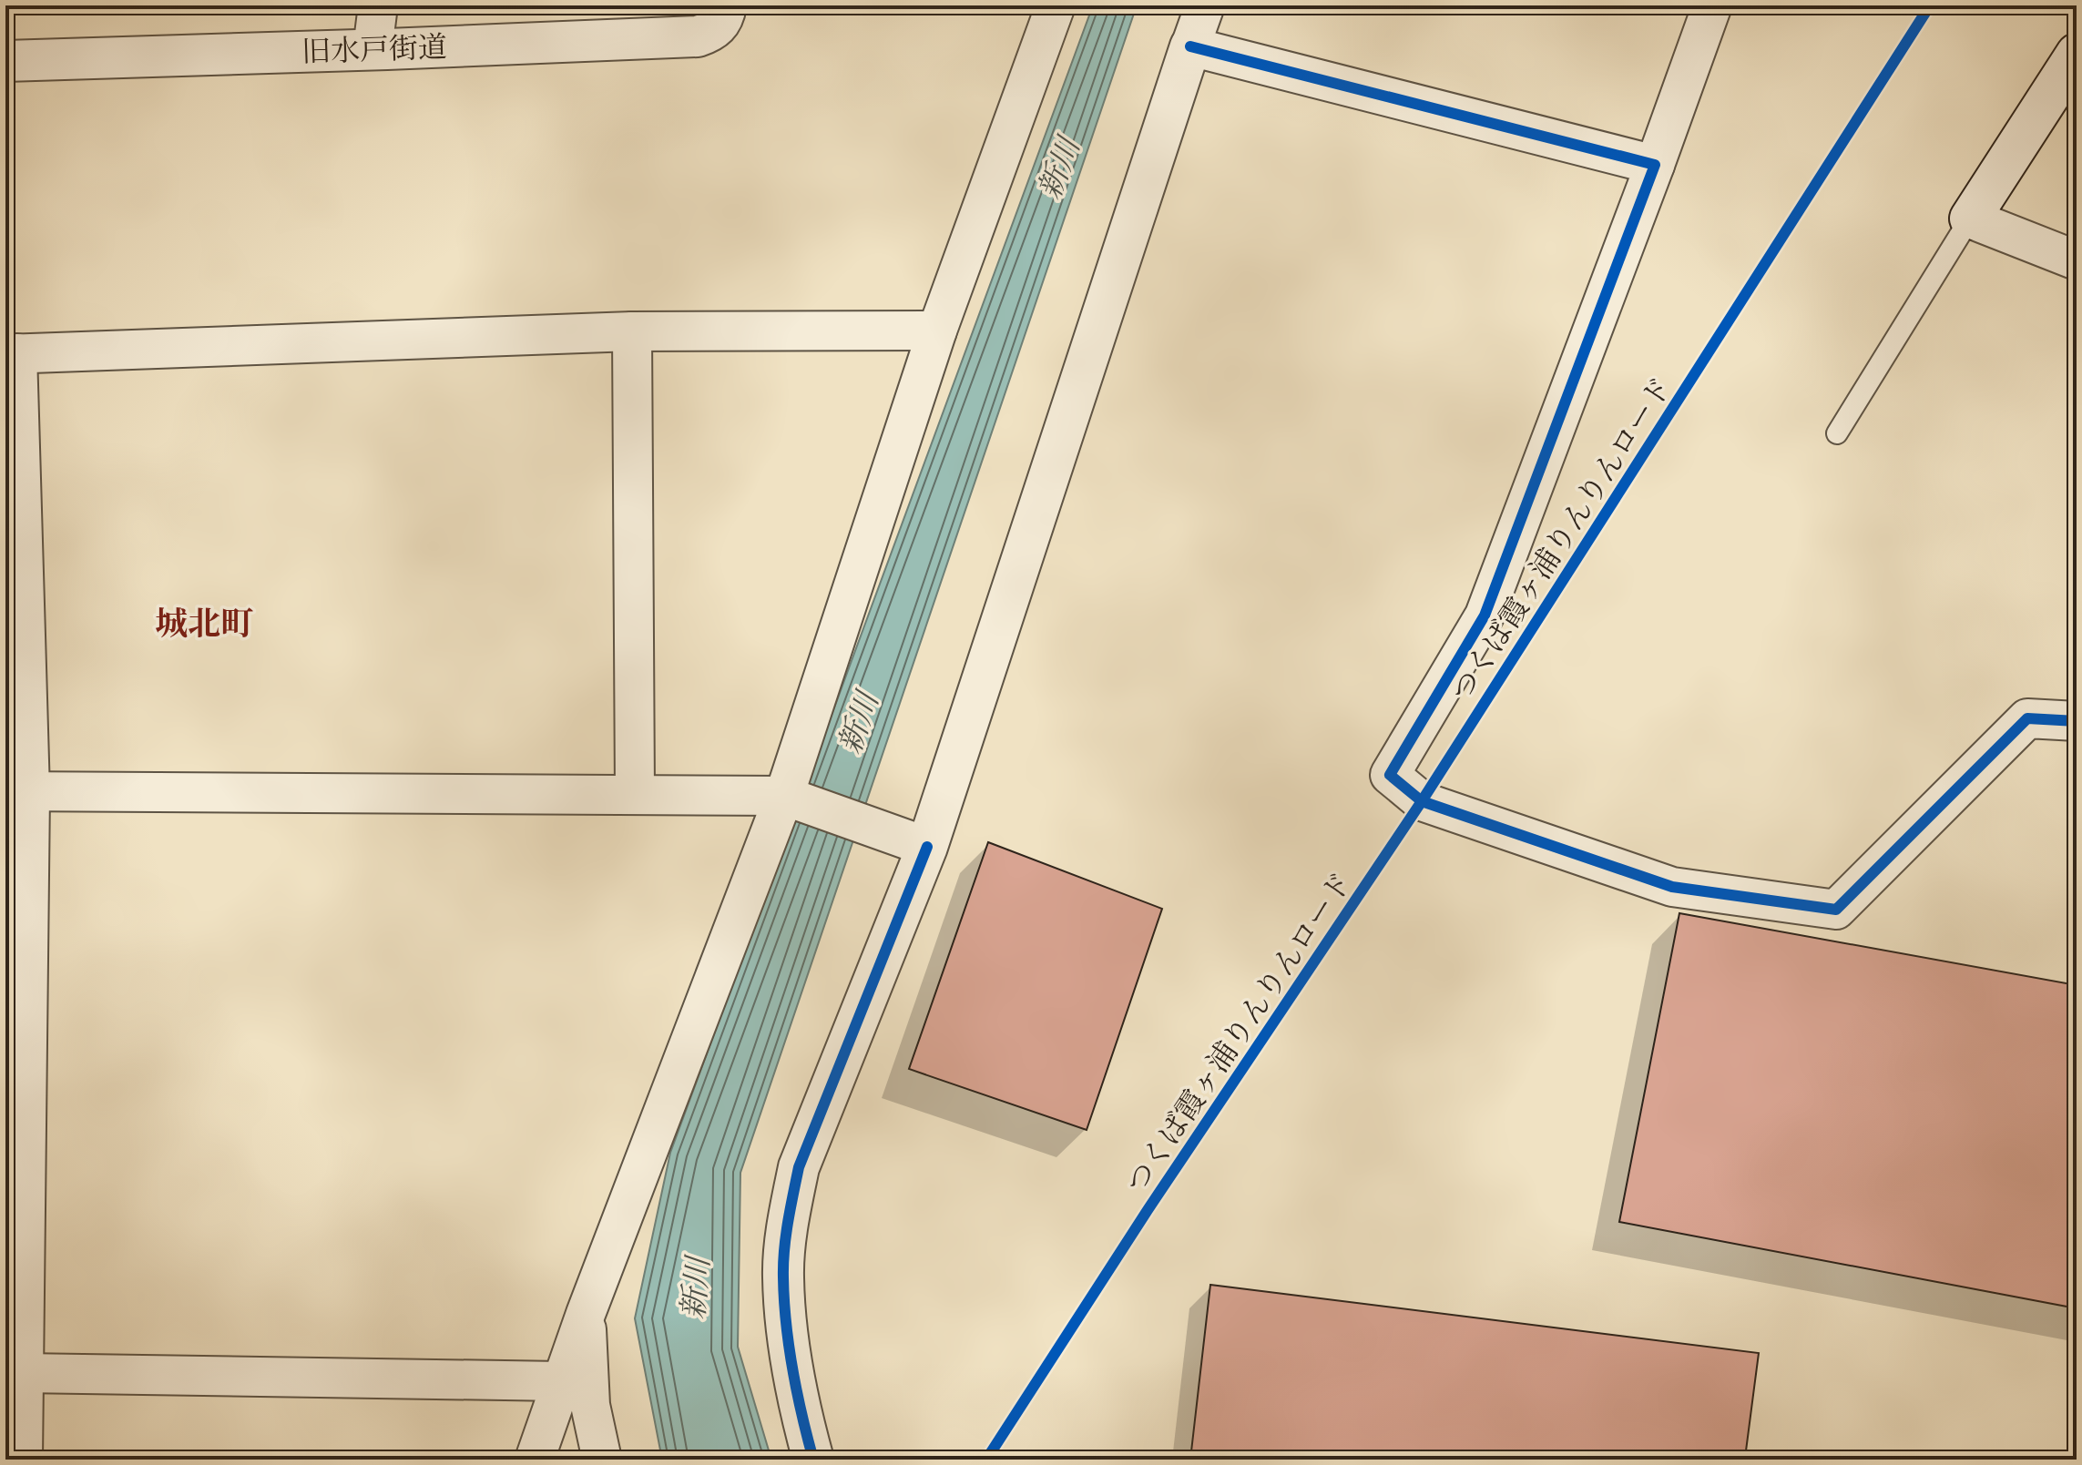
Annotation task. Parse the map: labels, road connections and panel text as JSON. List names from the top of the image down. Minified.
{"streets":{"street":["旧水戸街道"],"cycle path":["つくば霞ヶ浦りんりんロード"]},"districts":["城北町"],"water":["新川"]}
